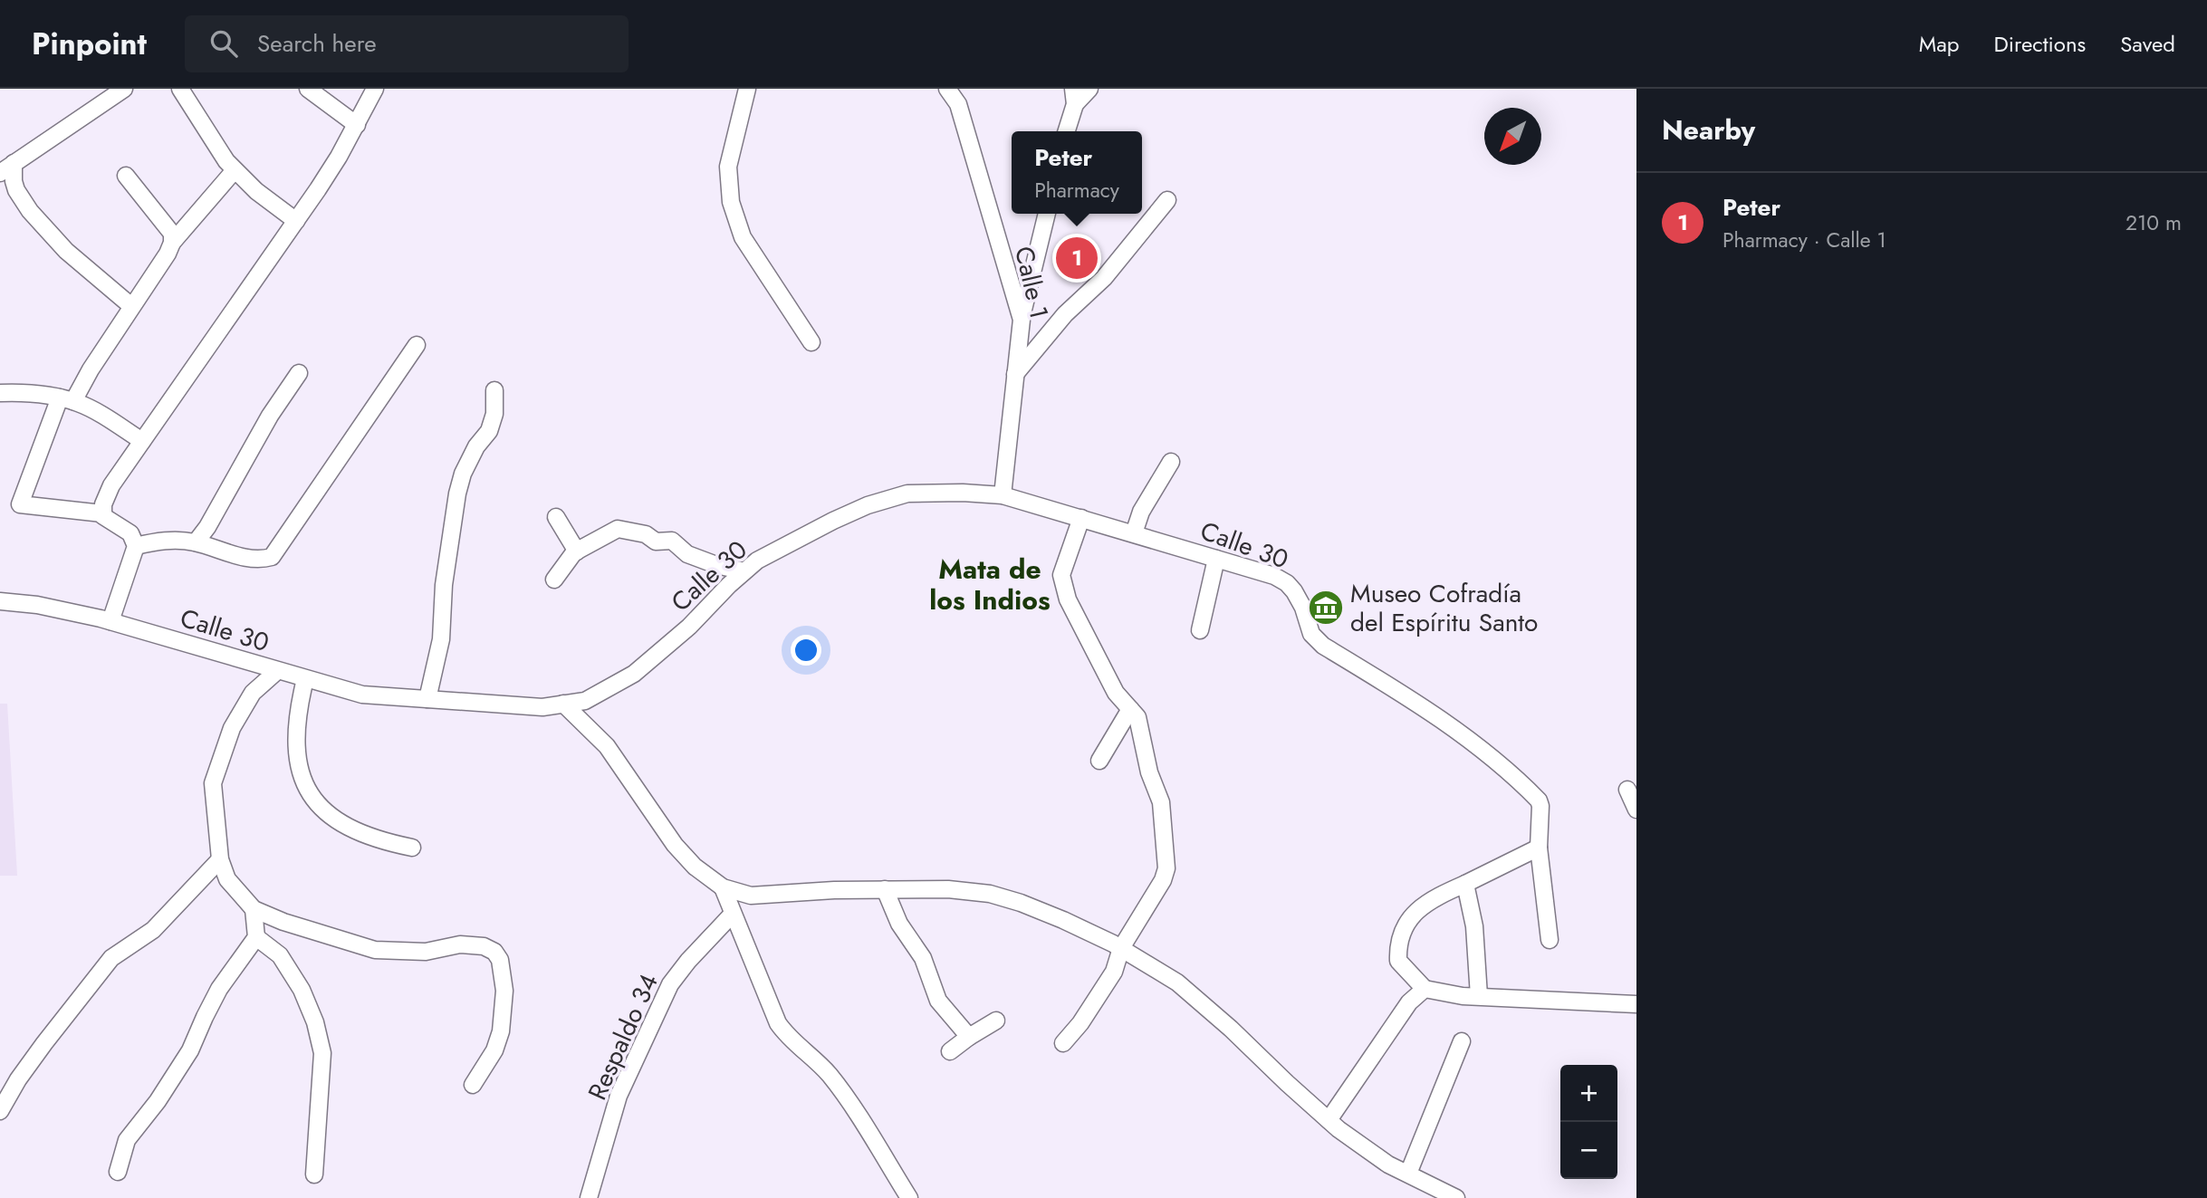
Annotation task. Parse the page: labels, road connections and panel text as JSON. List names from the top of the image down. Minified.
{"streets":{"street":["Calle 1","Calle 30","Respaldo 34"]},"crossings":[["Calle 1","Calle 30"]],"districts":["Mata de los Indios"],"places":{"museum":["Museo Cofradía del Espíritu Santo"]},"north":"bottom left","page":{"header":"Pinpoint","search":"Search here","nav":["Map","Directions","Saved"],"heading":"Nearby","popup":["Peter","Pharmacy"],"list":[{"mark":"1","name":"Peter","note":"Pharmacy · Calle 1","value":"210 m"}],"pins":"1","map_buttons":["+","−"]}}
